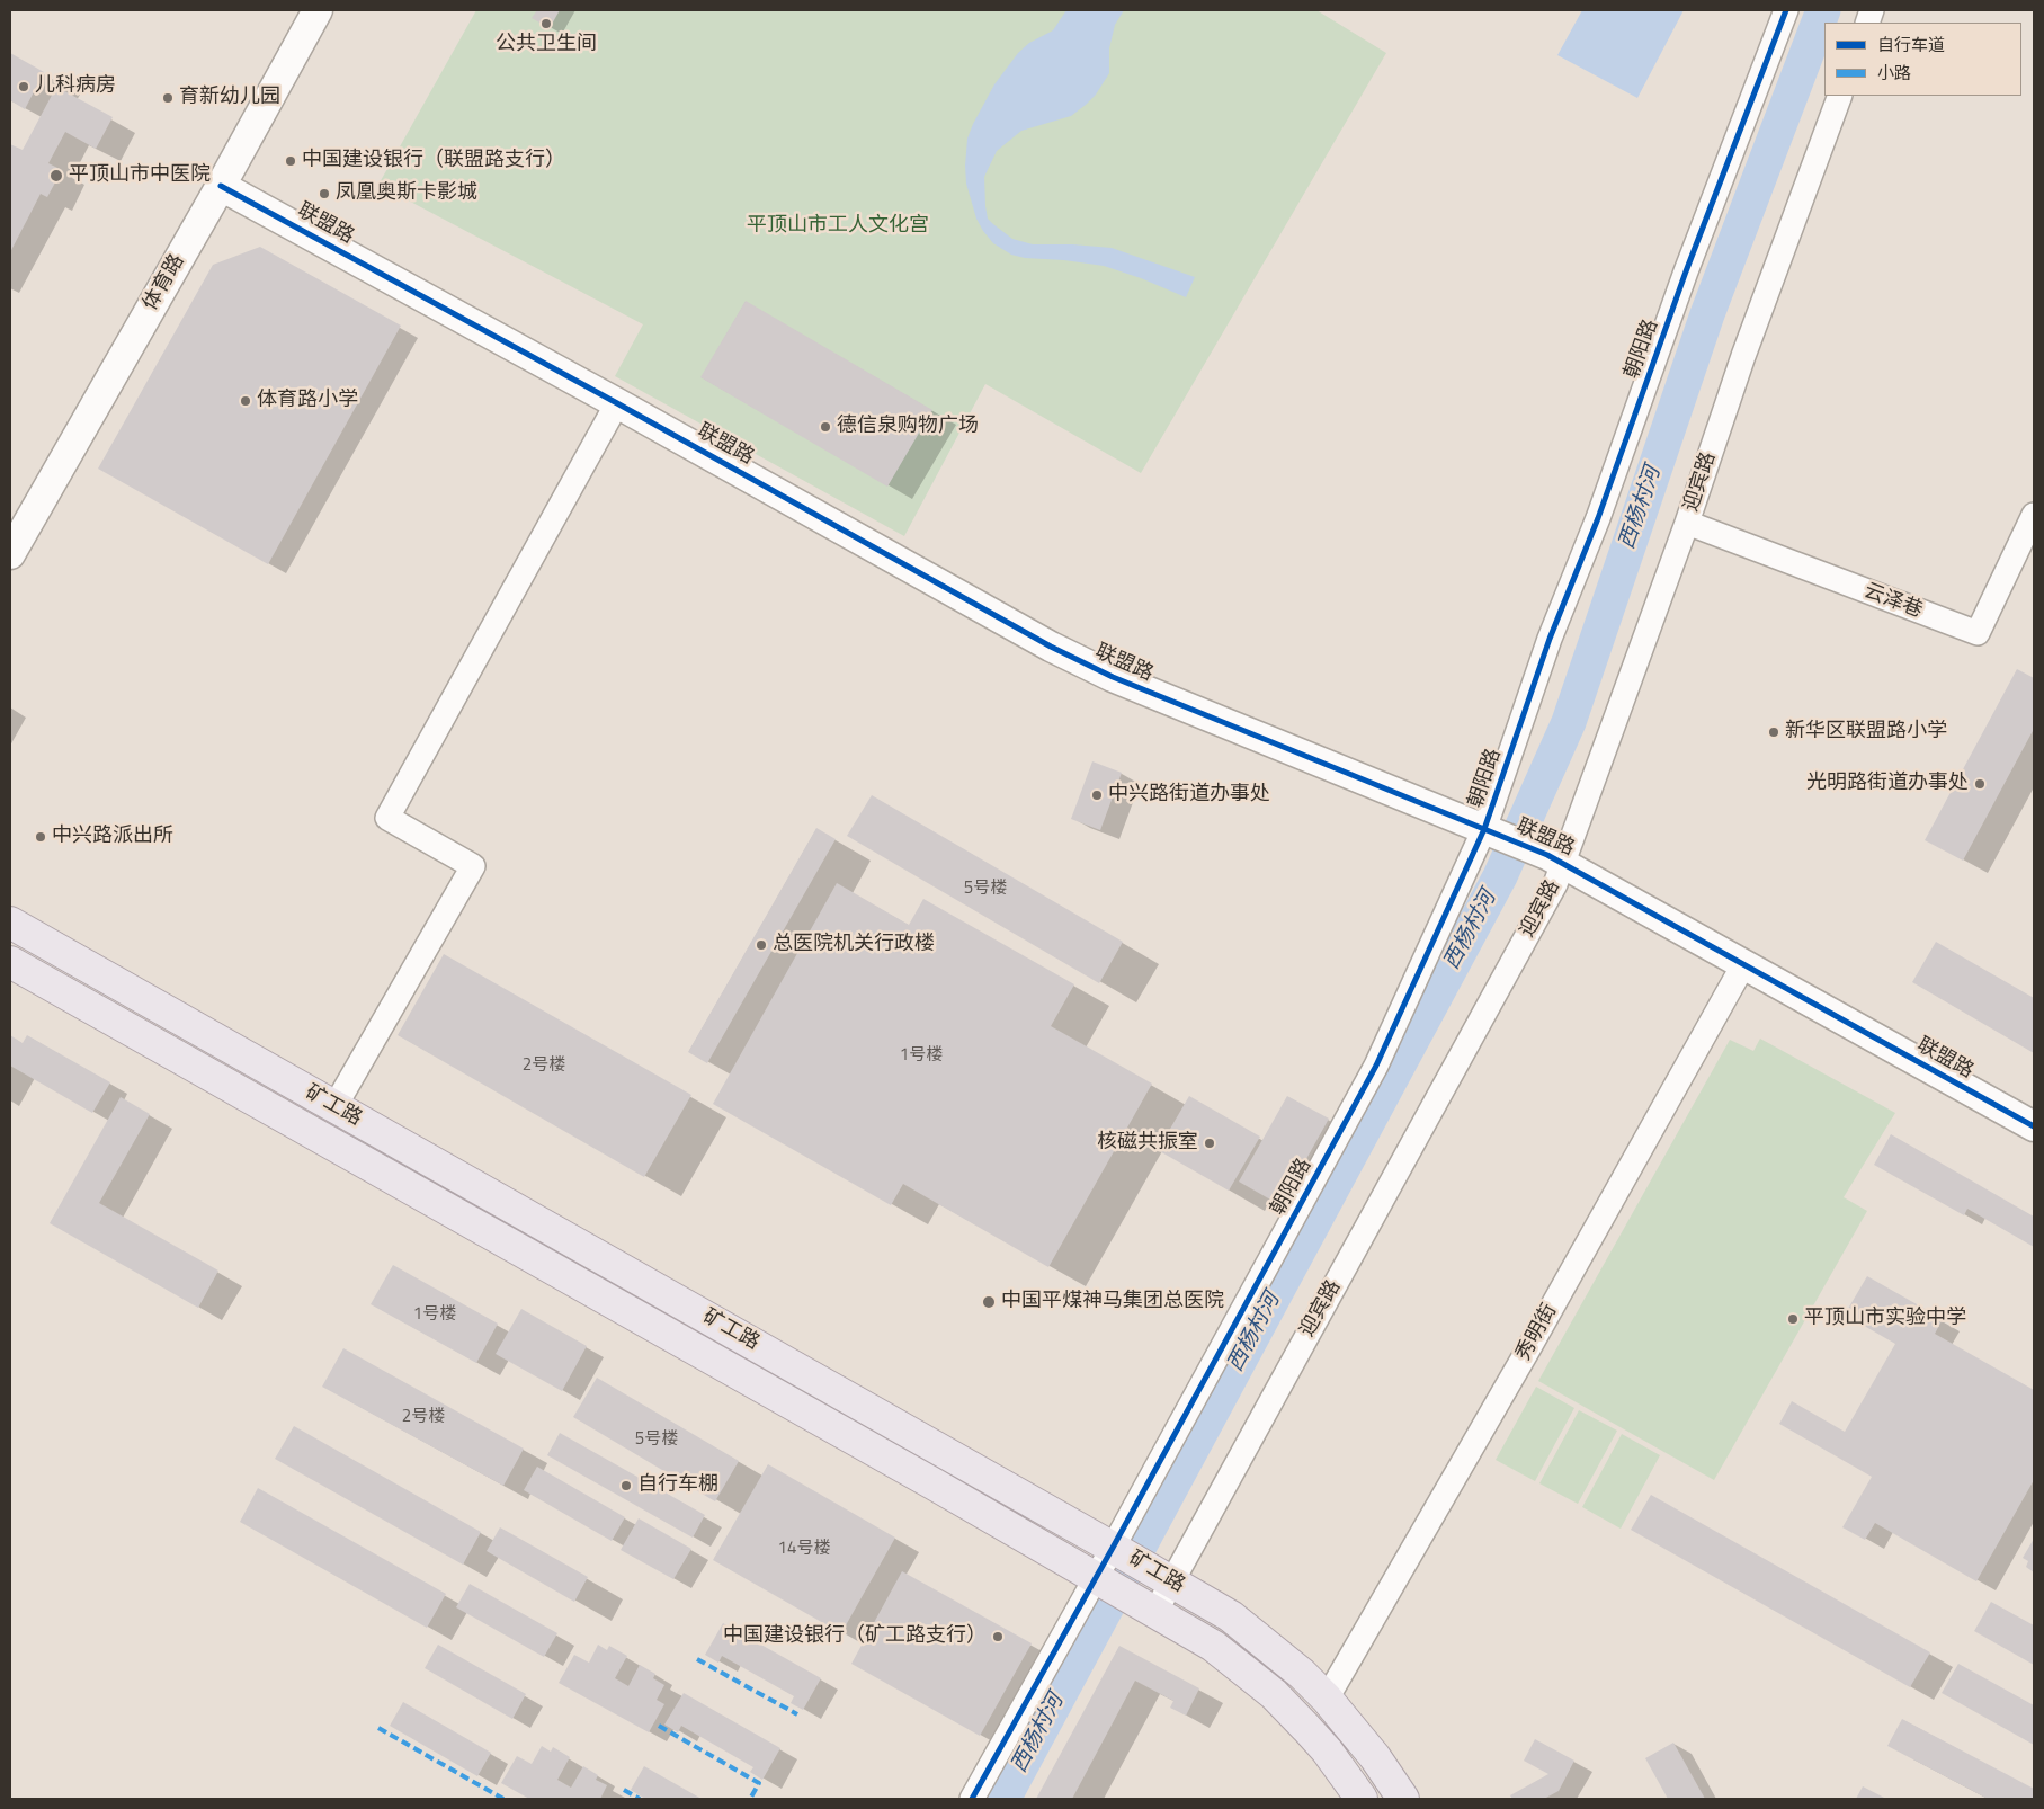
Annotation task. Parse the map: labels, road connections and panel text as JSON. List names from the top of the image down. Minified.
{"streets":{"main road":["矿工路"],"street":["联盟路","体育路","朝阳路","迎宾路","云泽巷","秀明街"]},"crossings":[["联盟路","体育路"],["联盟路","朝阳路"],["联盟路","迎宾路"],["联盟路","秀明街"],["朝阳路","矿工路"],["迎宾路","云泽巷"],["迎宾路","矿工路"],["矿工路","秀明街"]],"water":["西杨村河"],"parks":["平顶山市工人文化宫"],"places":["公共卫生间","儿科病房","育新幼儿园","中国建设银行（联盟路支行）","平顶山市中医院","凤凰奥斯卡影城","体育路小学","德信泉购物广场","新华区联盟路小学","光明路街道办事处","中兴路街道办事处","中兴路派出所","总医院机关行政楼","核磁共振室","中国平煤神马集团总医院","平顶山市实验中学","自行车棚","中国建设银行（矿工路支行）"],"house_numbers":["5号楼","1号楼","2号楼","1号楼","2号楼","5号楼","14号楼"],"legend":["自行车道","小路"]}
